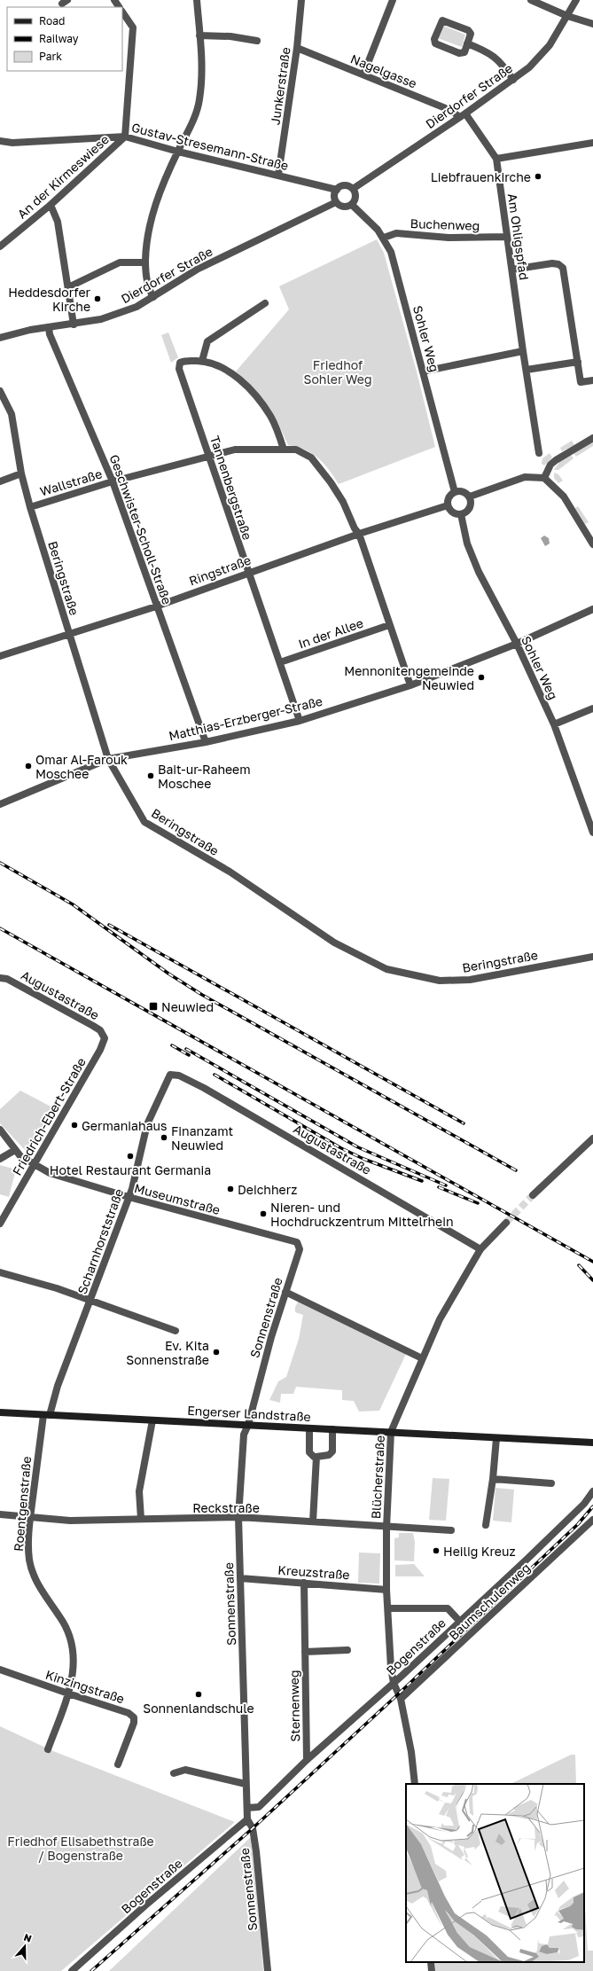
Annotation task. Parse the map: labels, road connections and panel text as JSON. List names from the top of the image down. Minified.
{"streets":{"main road":["Engerser Landstraße"],"street":["Nagelgasse","Junkerstraße","Dierdorfer Straße","Gustav-Stresemann-Straße","An der Kirmeswiese","Buchenweg","Am Ohligspfad","Sohler Weg","Wallstraße","Tannenbergstraße","Geschwister-Scholl-Straße","Ringstraße","Beringstraße","In der Allee","Matthias-Erzberger-Straße","Augustastraße","Friedrich-Ebert-Straße","Museumstraße","Scharnhorststraße","Sonnenstraße","Blücherstraße","Roentgenstraße","Reckstraße","Kreuzstraße","Baumschulenweg","Bogenstraße","Kinzingstraße","Sternenweg"]},"crossings":[["Nagelgasse","Junkerstraße"],["Nagelgasse","Dierdorfer Straße"],["Nagelgasse","Am Ohligspfad"],["Junkerstraße","Gustav-Stresemann-Straße"],["Dierdorfer Straße","Gustav-Stresemann-Straße"],["Dierdorfer Straße","Am Ohligspfad"],["Dierdorfer Straße","Sohler Weg"],["Dierdorfer Straße","Geschwister-Scholl-Straße"],["Gustav-Stresemann-Straße","An der Kirmeswiese"],["Gustav-Stresemann-Straße","Sohler Weg"],["Buchenweg","Am Ohligspfad"],["Buchenweg","Sohler Weg"],["Sohler Weg","Ringstraße"],["Sohler Weg","Matthias-Erzberger-Straße"],["Wallstraße","Tannenbergstraße"],["Wallstraße","Geschwister-Scholl-Straße"],["Wallstraße","Ringstraße"],["Wallstraße","Beringstraße"],["Wallstraße","In der Allee"],["Wallstraße","Matthias-Erzberger-Straße"],["Tannenbergstraße","Ringstraße"],["Tannenbergstraße","In der Allee"],["Tannenbergstraße","Matthias-Erzberger-Straße"],["Geschwister-Scholl-Straße","Ringstraße"],["Geschwister-Scholl-Straße","Matthias-Erzberger-Straße"],["Ringstraße","Beringstraße"],["Beringstraße","Matthias-Erzberger-Straße"],["Augustastraße","Friedrich-Ebert-Straße"],["Augustastraße","Scharnhorststraße"],["Augustastraße","Blücherstraße"],["Friedrich-Ebert-Straße","Museumstraße"],["Museumstraße","Scharnhorststraße"],["Museumstraße","Sonnenstraße"],["Scharnhorststraße","Engerser Landstraße"],["Scharnhorststraße","Roentgenstraße"],["Sonnenstraße","Engerser Landstraße"],["Sonnenstraße","Reckstraße"],["Sonnenstraße","Kreuzstraße"],["Sonnenstraße","Bogenstraße"],["Engerser Landstraße","Blücherstraße"],["Engerser Landstraße","Roentgenstraße"],["Blücherstraße","Reckstraße"],["Blücherstraße","Kreuzstraße"],["Blücherstraße","Baumschulenweg"],["Blücherstraße","Bogenstraße"],["Roentgenstraße","Reckstraße"],["Roentgenstraße","Kinzingstraße"],["Kreuzstraße","Sternenweg"],["Bogenstraße","Sternenweg"]],"parks":["Friedhof Sohler Weg","Friedhof Elisabethstraße / Bogenstraße"],"places":{"other":["Liebfrauenkirche","Heddesdorfer Kirche","Mennonitengemeinde Neuwied","Omar Al-Farouk Moschee","Bait-ur-Raheem Moschee","Germaniahaus","Finanzamt Neuwied","Hotel Restaurant Germania","Deichherz","Nieren- und Hochdruckzentrum Mittelrhein","Ev. Kita Sonnenstraße","Heilig Kreuz","Sonnenlandschule"],"transit":["Neuwied"]},"legend":["Road","Railway","Park"],"north":"top"}
